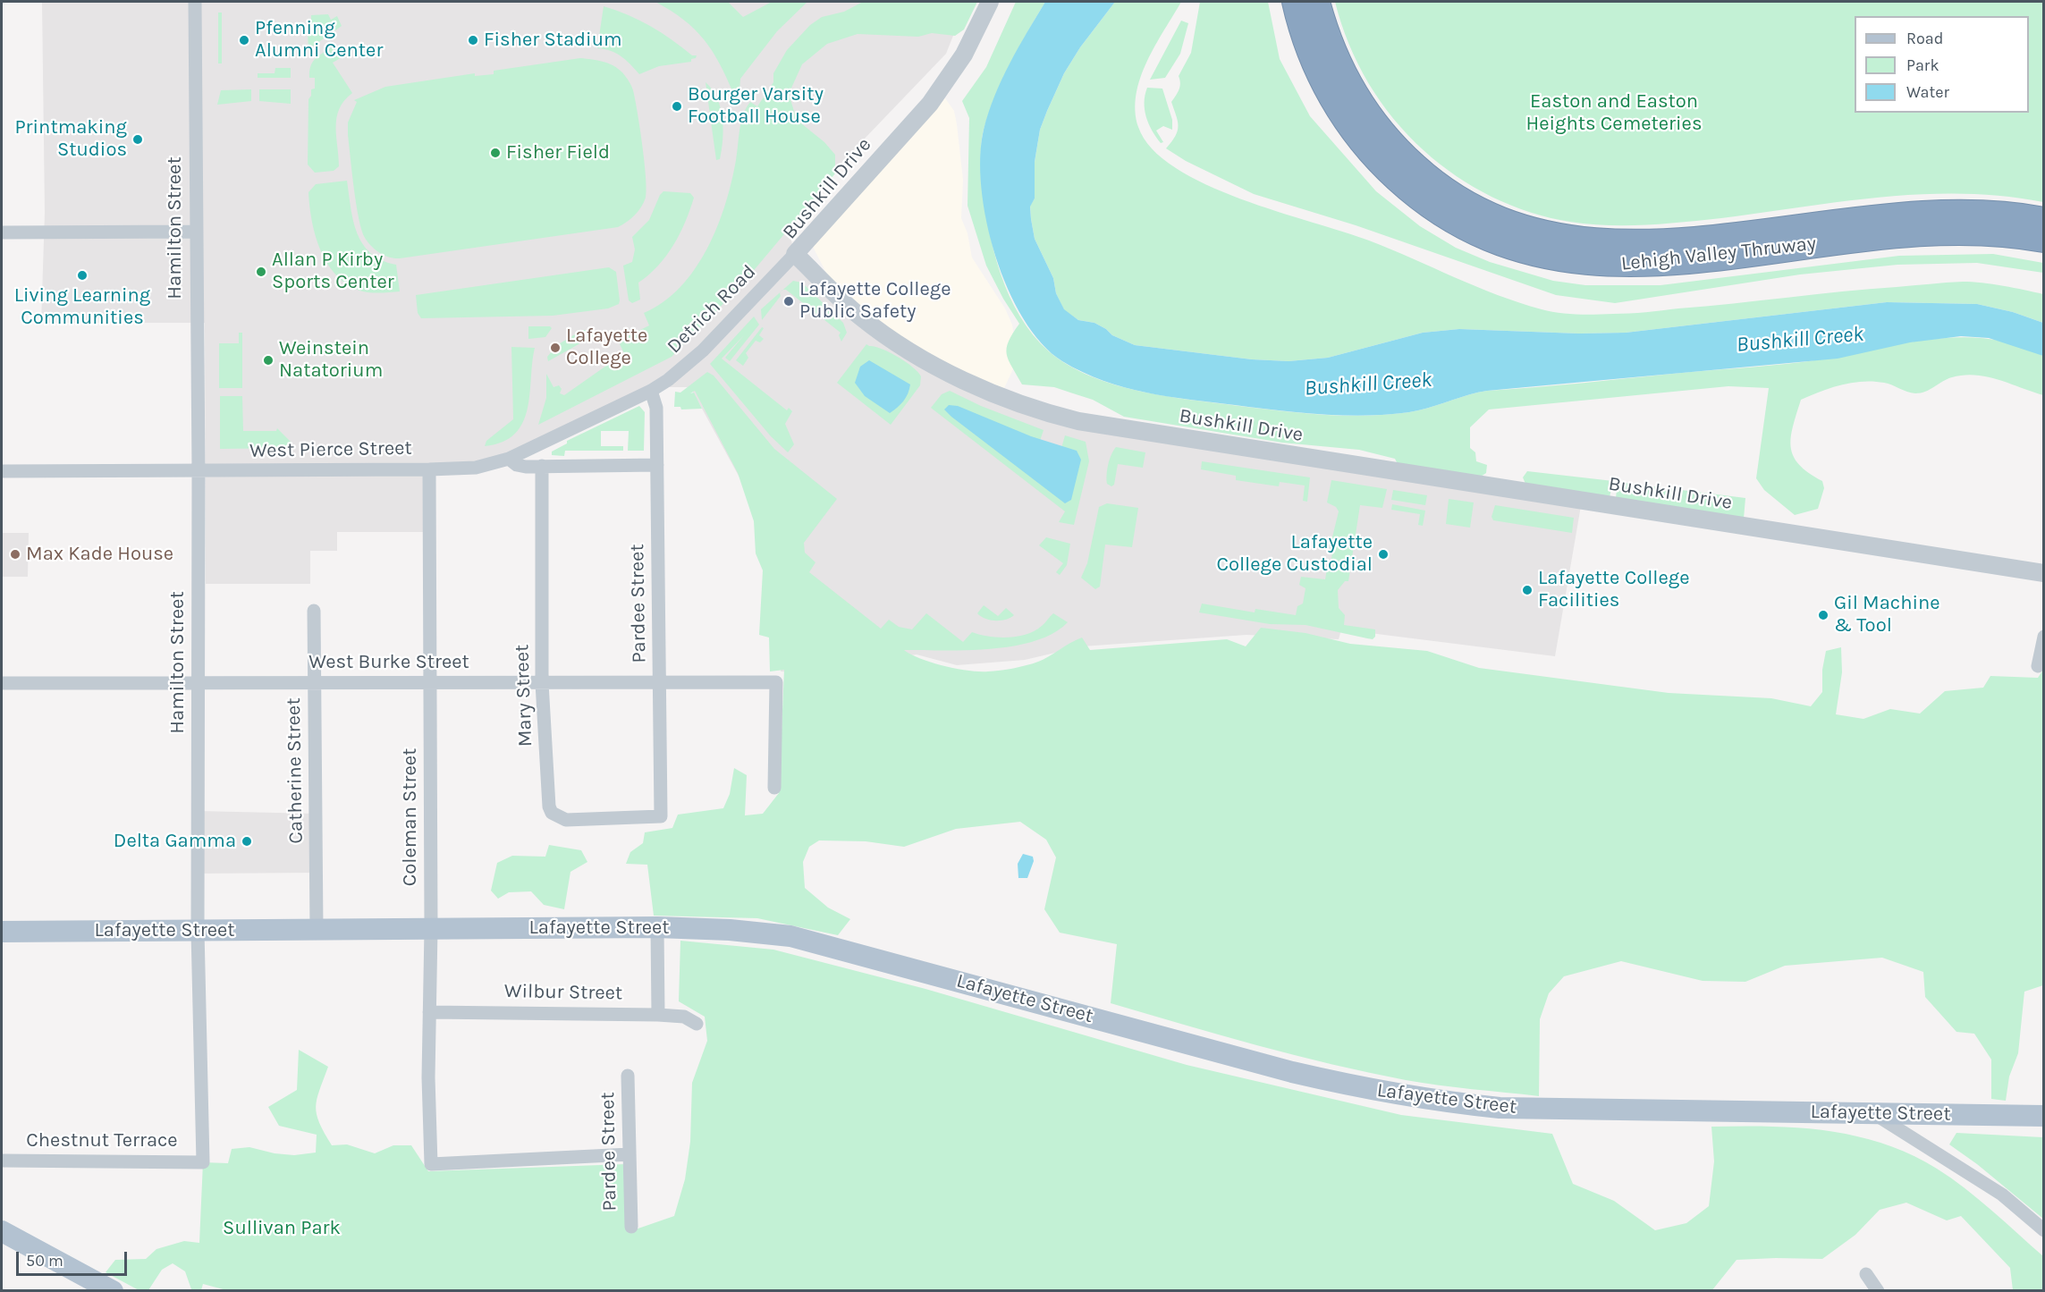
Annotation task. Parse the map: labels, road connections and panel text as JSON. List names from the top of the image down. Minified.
{"streets":{"highway":["Lehigh Valley Thruway"],"main road":["Lafayette Street"],"street":["Bushkill Drive","Hamilton Street","Detrich Road","West Pierce Street","Pardee Street","West Burke Street","Mary Street","Catherine Street","Coleman Street","Wilbur Street","Chestnut Terrace"]},"crossings":[["Bushkill Drive","Detrich Road"],["Hamilton Street","West Pierce Street"],["Hamilton Street","West Burke Street"],["Hamilton Street","Lafayette Street"],["Hamilton Street","Chestnut Terrace"],["Detrich Road","West Pierce Street"],["Detrich Road","Pardee Street"],["West Pierce Street","Coleman Street"],["Pardee Street","West Burke Street"],["Pardee Street","Mary Street"],["Pardee Street","Coleman Street"],["West Burke Street","Mary Street"],["West Burke Street","Catherine Street"],["West Burke Street","Coleman Street"],["Catherine Street","Lafayette Street"],["Coleman Street","Lafayette Street"],["Coleman Street","Wilbur Street"]],"water":["Bushkill Creek"],"parks":["Easton and Easton Heights Cemeteries","Sullivan Park"],"places":["Pfenning Alumni Center","Fisher Stadium","Bourger Varsity Football House","Printmaking Studios","Fisher Field","Allan P Kirby Sports Center","Living Learning Communities","Lafayette College Public Safety","Lafayette College","Weinstein Natatorium","Max Kade House","Lafayette College Custodial","Lafayette College Facilities","Gil Machine & Tool","Delta Gamma"],"legend":["Road","Park","Water"],"scale_bar":"50 m"}
